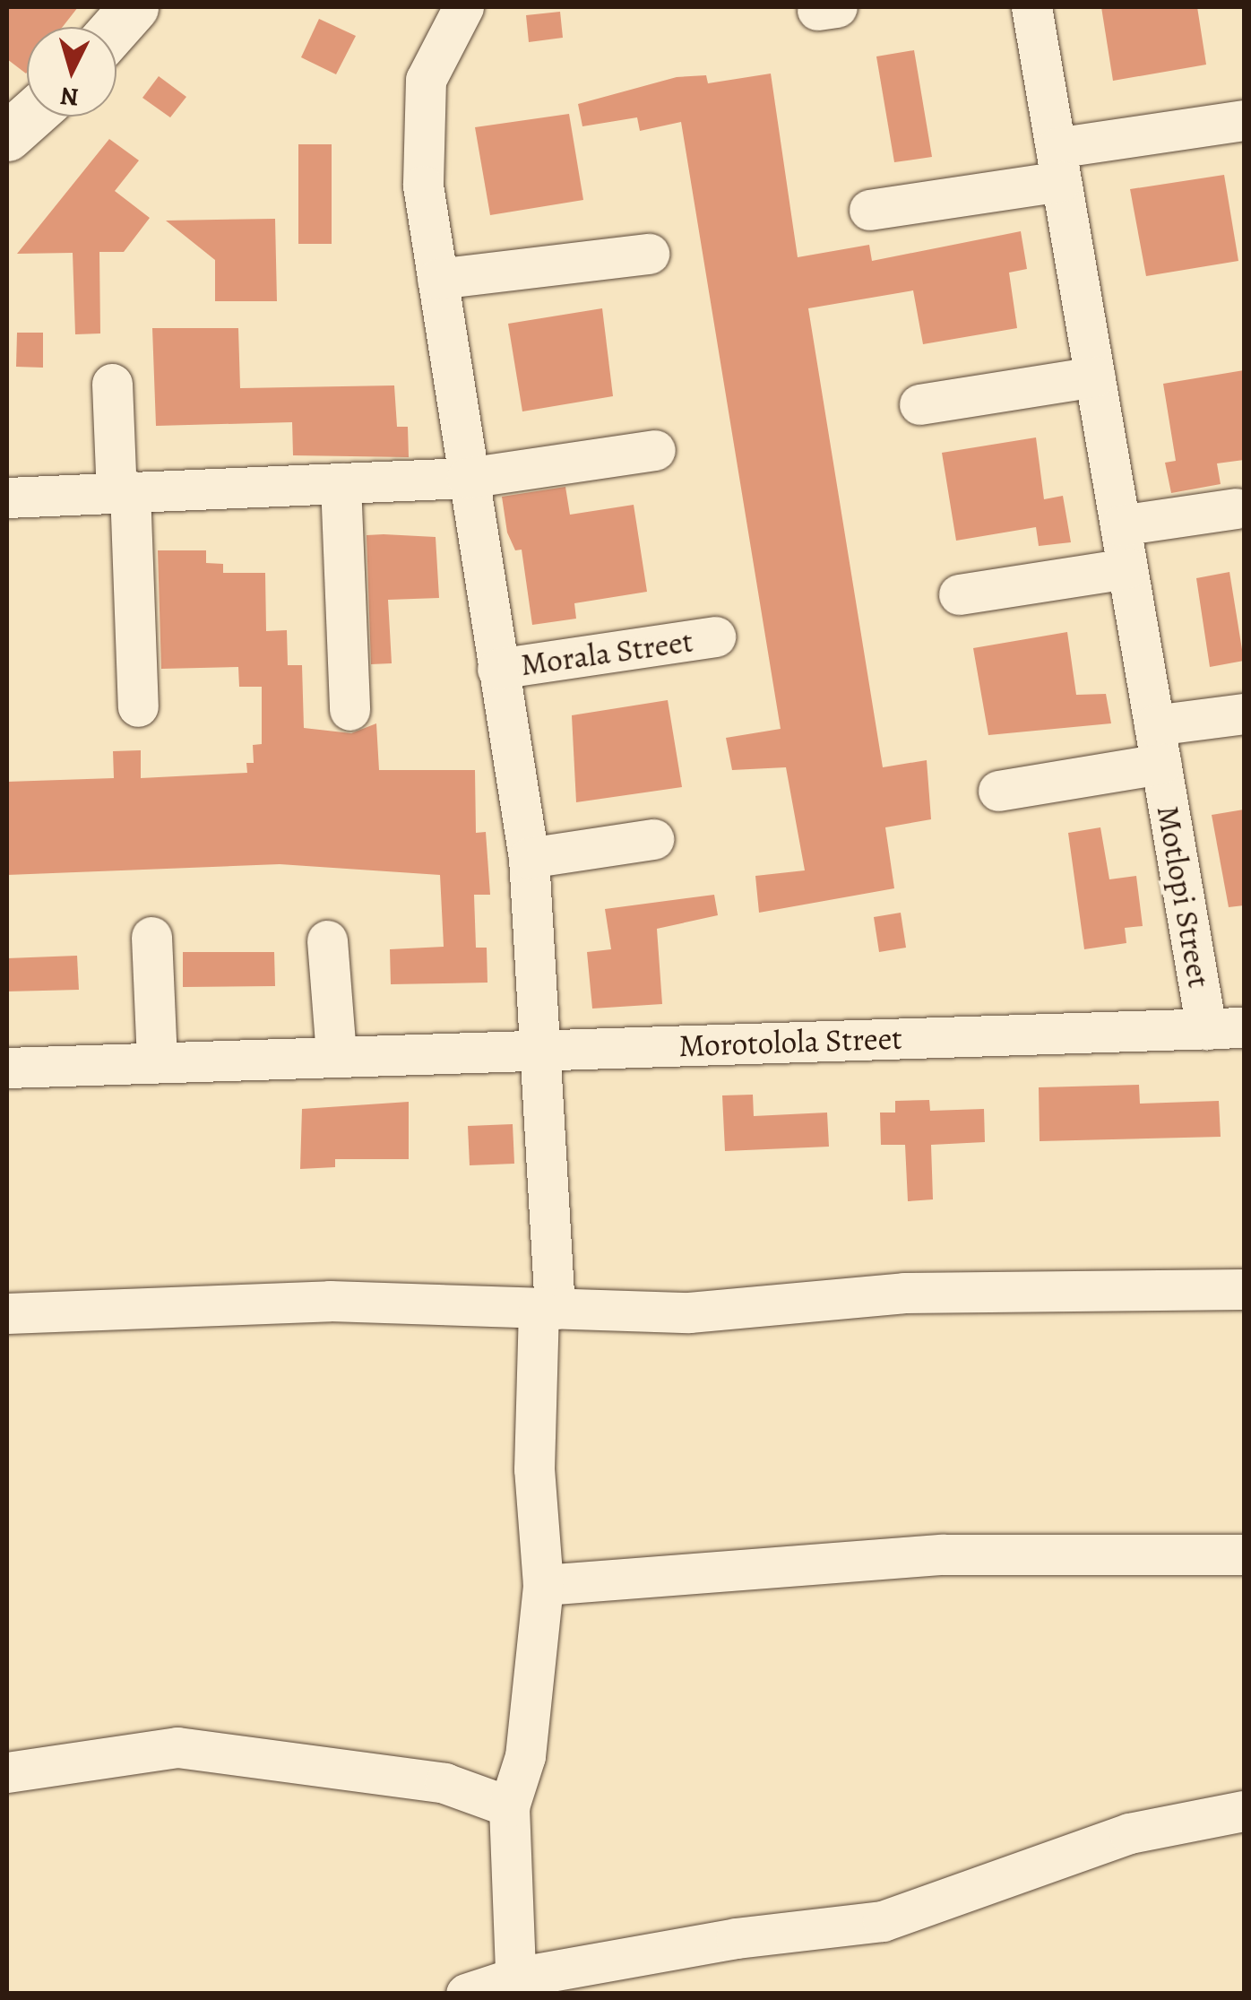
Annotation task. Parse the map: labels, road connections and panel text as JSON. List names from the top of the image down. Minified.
{"streets":{"street":["Morala Street","Motlopi Street","Morotolola Street"]},"crossings":[["Morala Street","Morotolola Street"],["Motlopi Street","Morotolola Street"]],"north":"bottom"}
